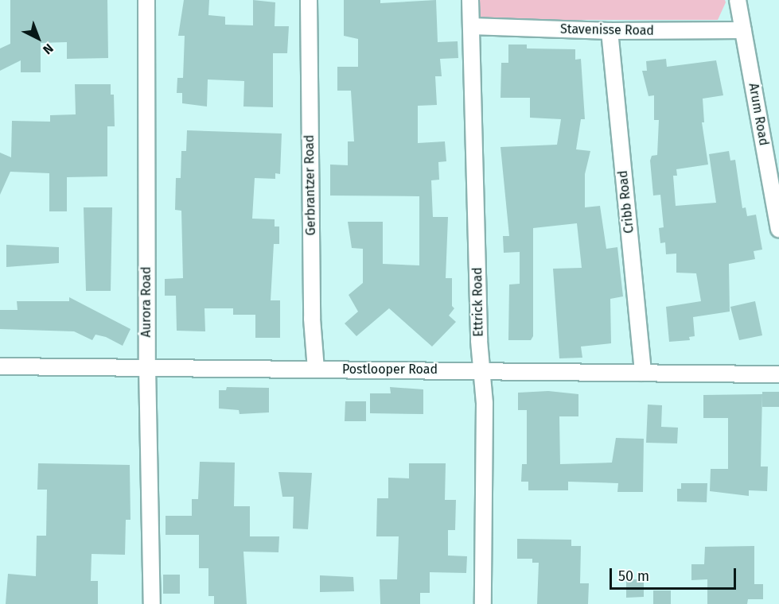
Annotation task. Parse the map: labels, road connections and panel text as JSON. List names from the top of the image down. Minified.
{"streets":{"street":["Stavenisse Road","Arum Road","Gerbrantzer Road","Cribb Road","Aurora Road","Ettrick Road","Postlooper Road"]},"crossings":[["Stavenisse Road","Arum Road"],["Stavenisse Road","Cribb Road"],["Stavenisse Road","Ettrick Road"],["Gerbrantzer Road","Postlooper Road"],["Cribb Road","Postlooper Road"],["Aurora Road","Postlooper Road"],["Ettrick Road","Postlooper Road"]],"scale_bar":"50 m","north":"bottom right"}
